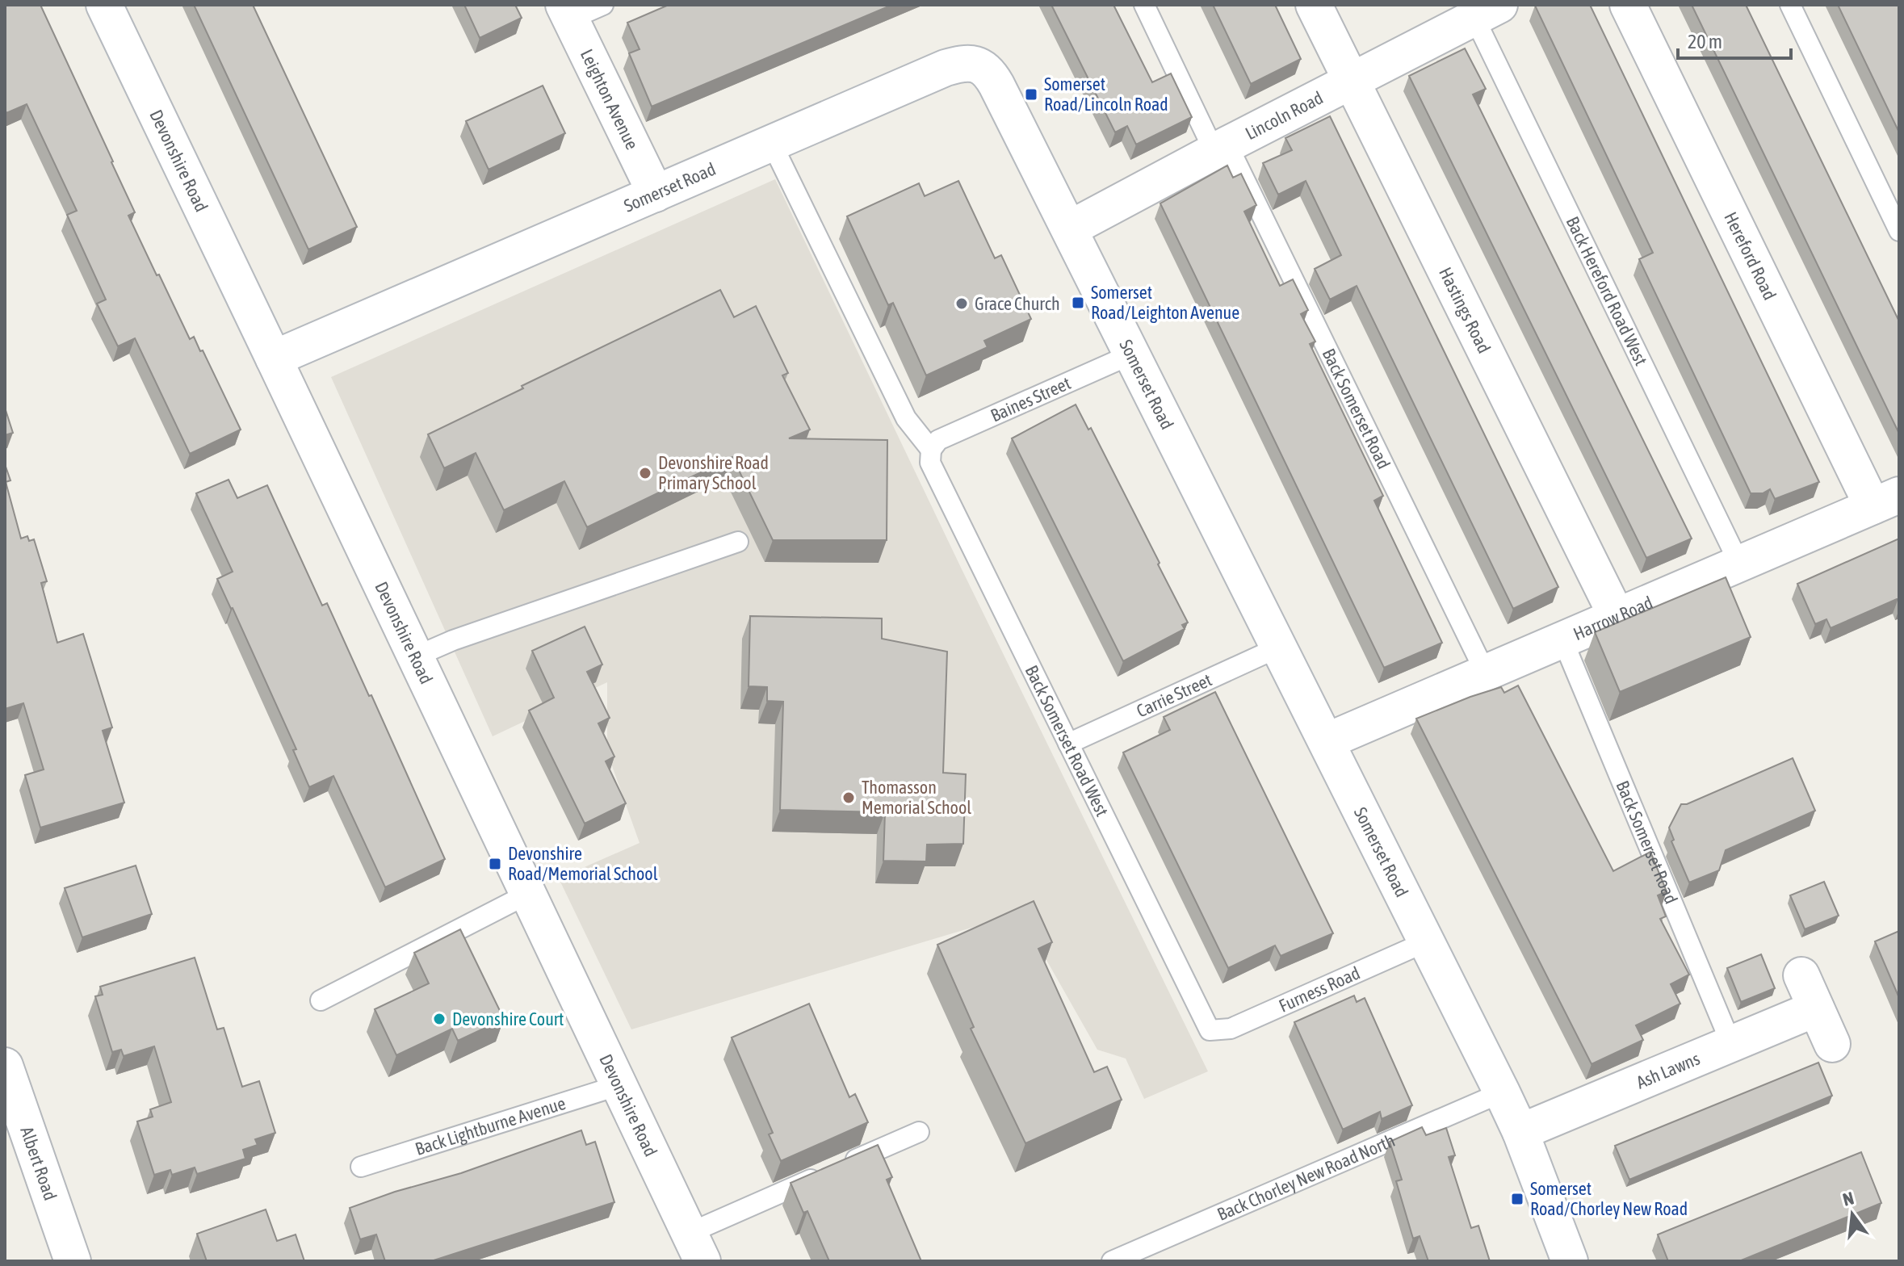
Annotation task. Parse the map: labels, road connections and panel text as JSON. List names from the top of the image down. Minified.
{"streets":{"street":["Leighton Avenue","Lincoln Road","Devonshire Road","Somerset Road","Hereford Road","Hastings Road","Harrow Road","Ash Lawns","Albert Road"],"lane":["Back Hereford Road West","Baines Street","Back Somerset Road","Carrie Street","Back Somerset Road West","Furness Road","Back Lightburne Avenue","Back Chorley New Road North"]},"crossings":[["Leighton Avenue","Somerset Road"],["Lincoln Road","Somerset Road"],["Lincoln Road","Back Hereford Road West"],["Lincoln Road","Hastings Road"],["Lincoln Road","Back Somerset Road"],["Devonshire Road","Somerset Road"],["Devonshire Road","Back Lightburne Avenue"],["Somerset Road","Baines Street"],["Somerset Road","Harrow Road"],["Somerset Road","Carrie Street"],["Somerset Road","Furness Road"],["Somerset Road","Ash Lawns"],["Somerset Road","Back Chorley New Road North"],["Hereford Road","Harrow Road"],["Back Hereford Road West","Harrow Road"],["Hastings Road","Harrow Road"],["Baines Street","Back Somerset Road West"],["Back Somerset Road","Harrow Road"],["Back Somerset Road","Ash Lawns"],["Carrie Street","Back Somerset Road West"],["Back Somerset Road West","Furness Road"]],"places":{"transit":["Somerset Road/Lincoln Road","Somerset Road/Leighton Avenue","Devonshire Road/Memorial School","Somerset Road/Chorley New Road"],"other":["Grace Church","Devonshire Road Primary School","Thomasson Memorial School","Devonshire Court"]},"scale_bar":"20 m","north":"top"}
